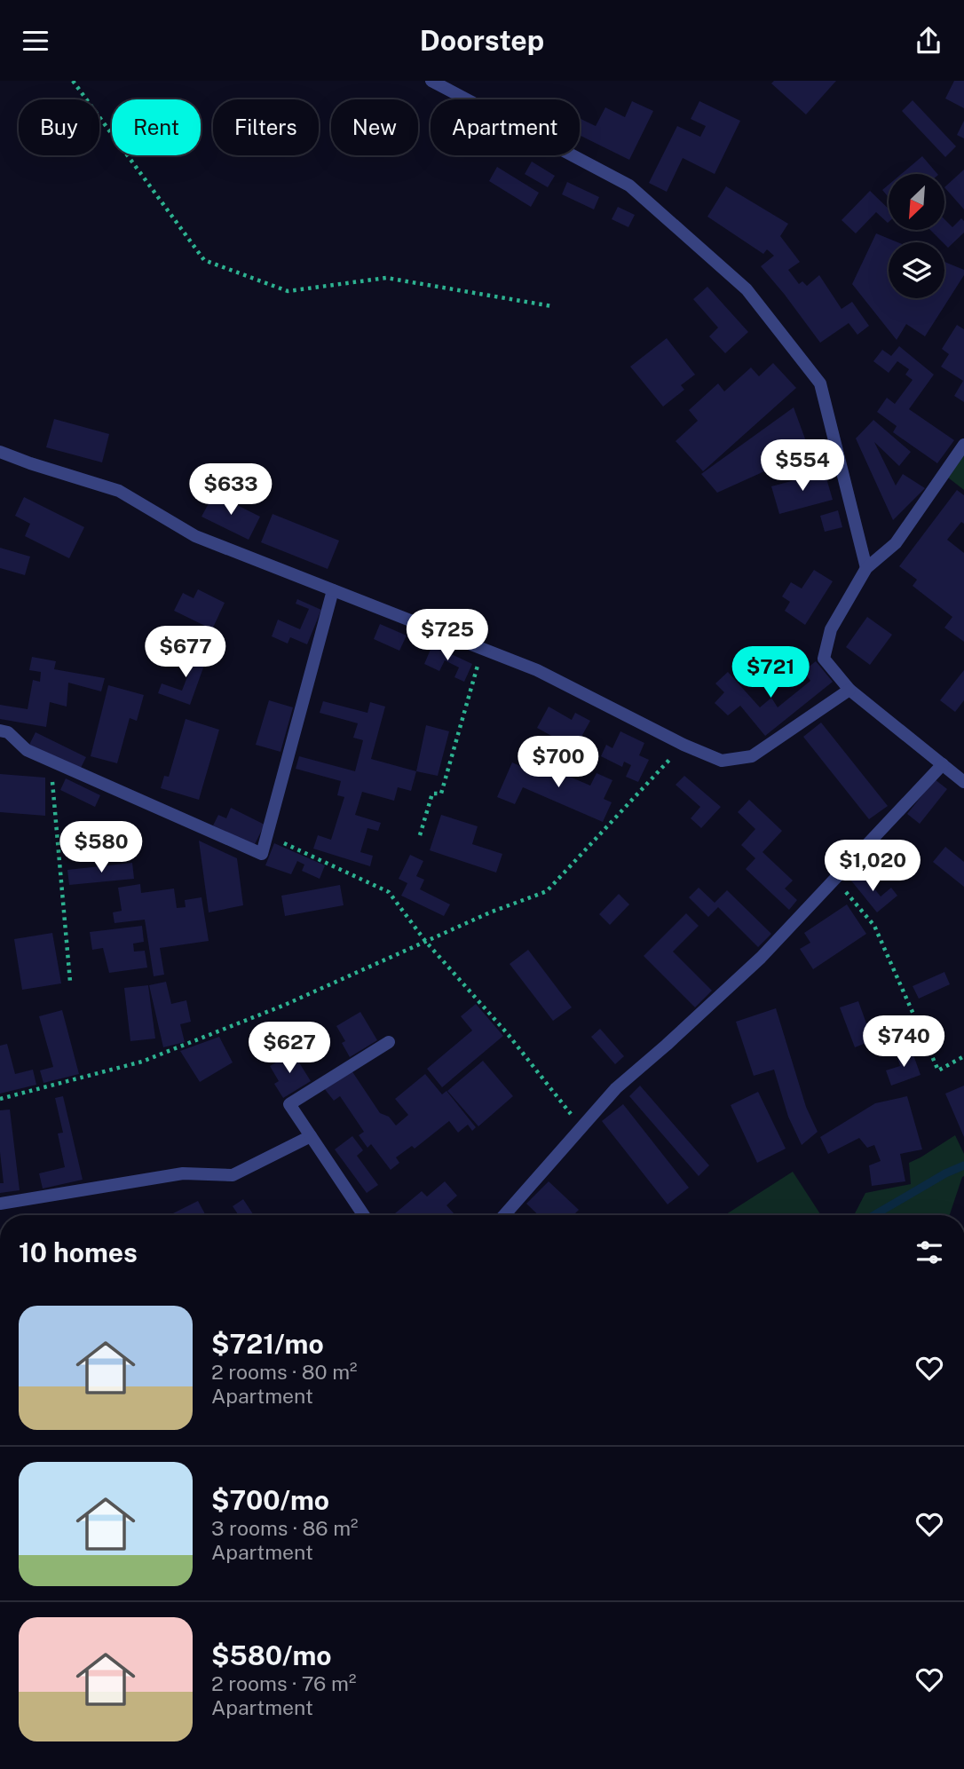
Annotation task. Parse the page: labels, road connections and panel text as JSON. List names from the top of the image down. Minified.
{"north":"bottom left","page":{"header":"Doorstep","chip":["Buy","Rent","Filters","New","Apartment"],"price":["$554","$633","$725","$677","$721","$700","$580","$1,020","$740","$627"],"heading":"10 homes","list":[{"name":"$721/mo","note":"2 rooms · 80 m² · Apartment"},{"name":"$700/mo","note":"3 rooms · 86 m² · Apartment"},{"name":"$580/mo","note":"2 rooms · 76 m² · Apartment"}]}}
